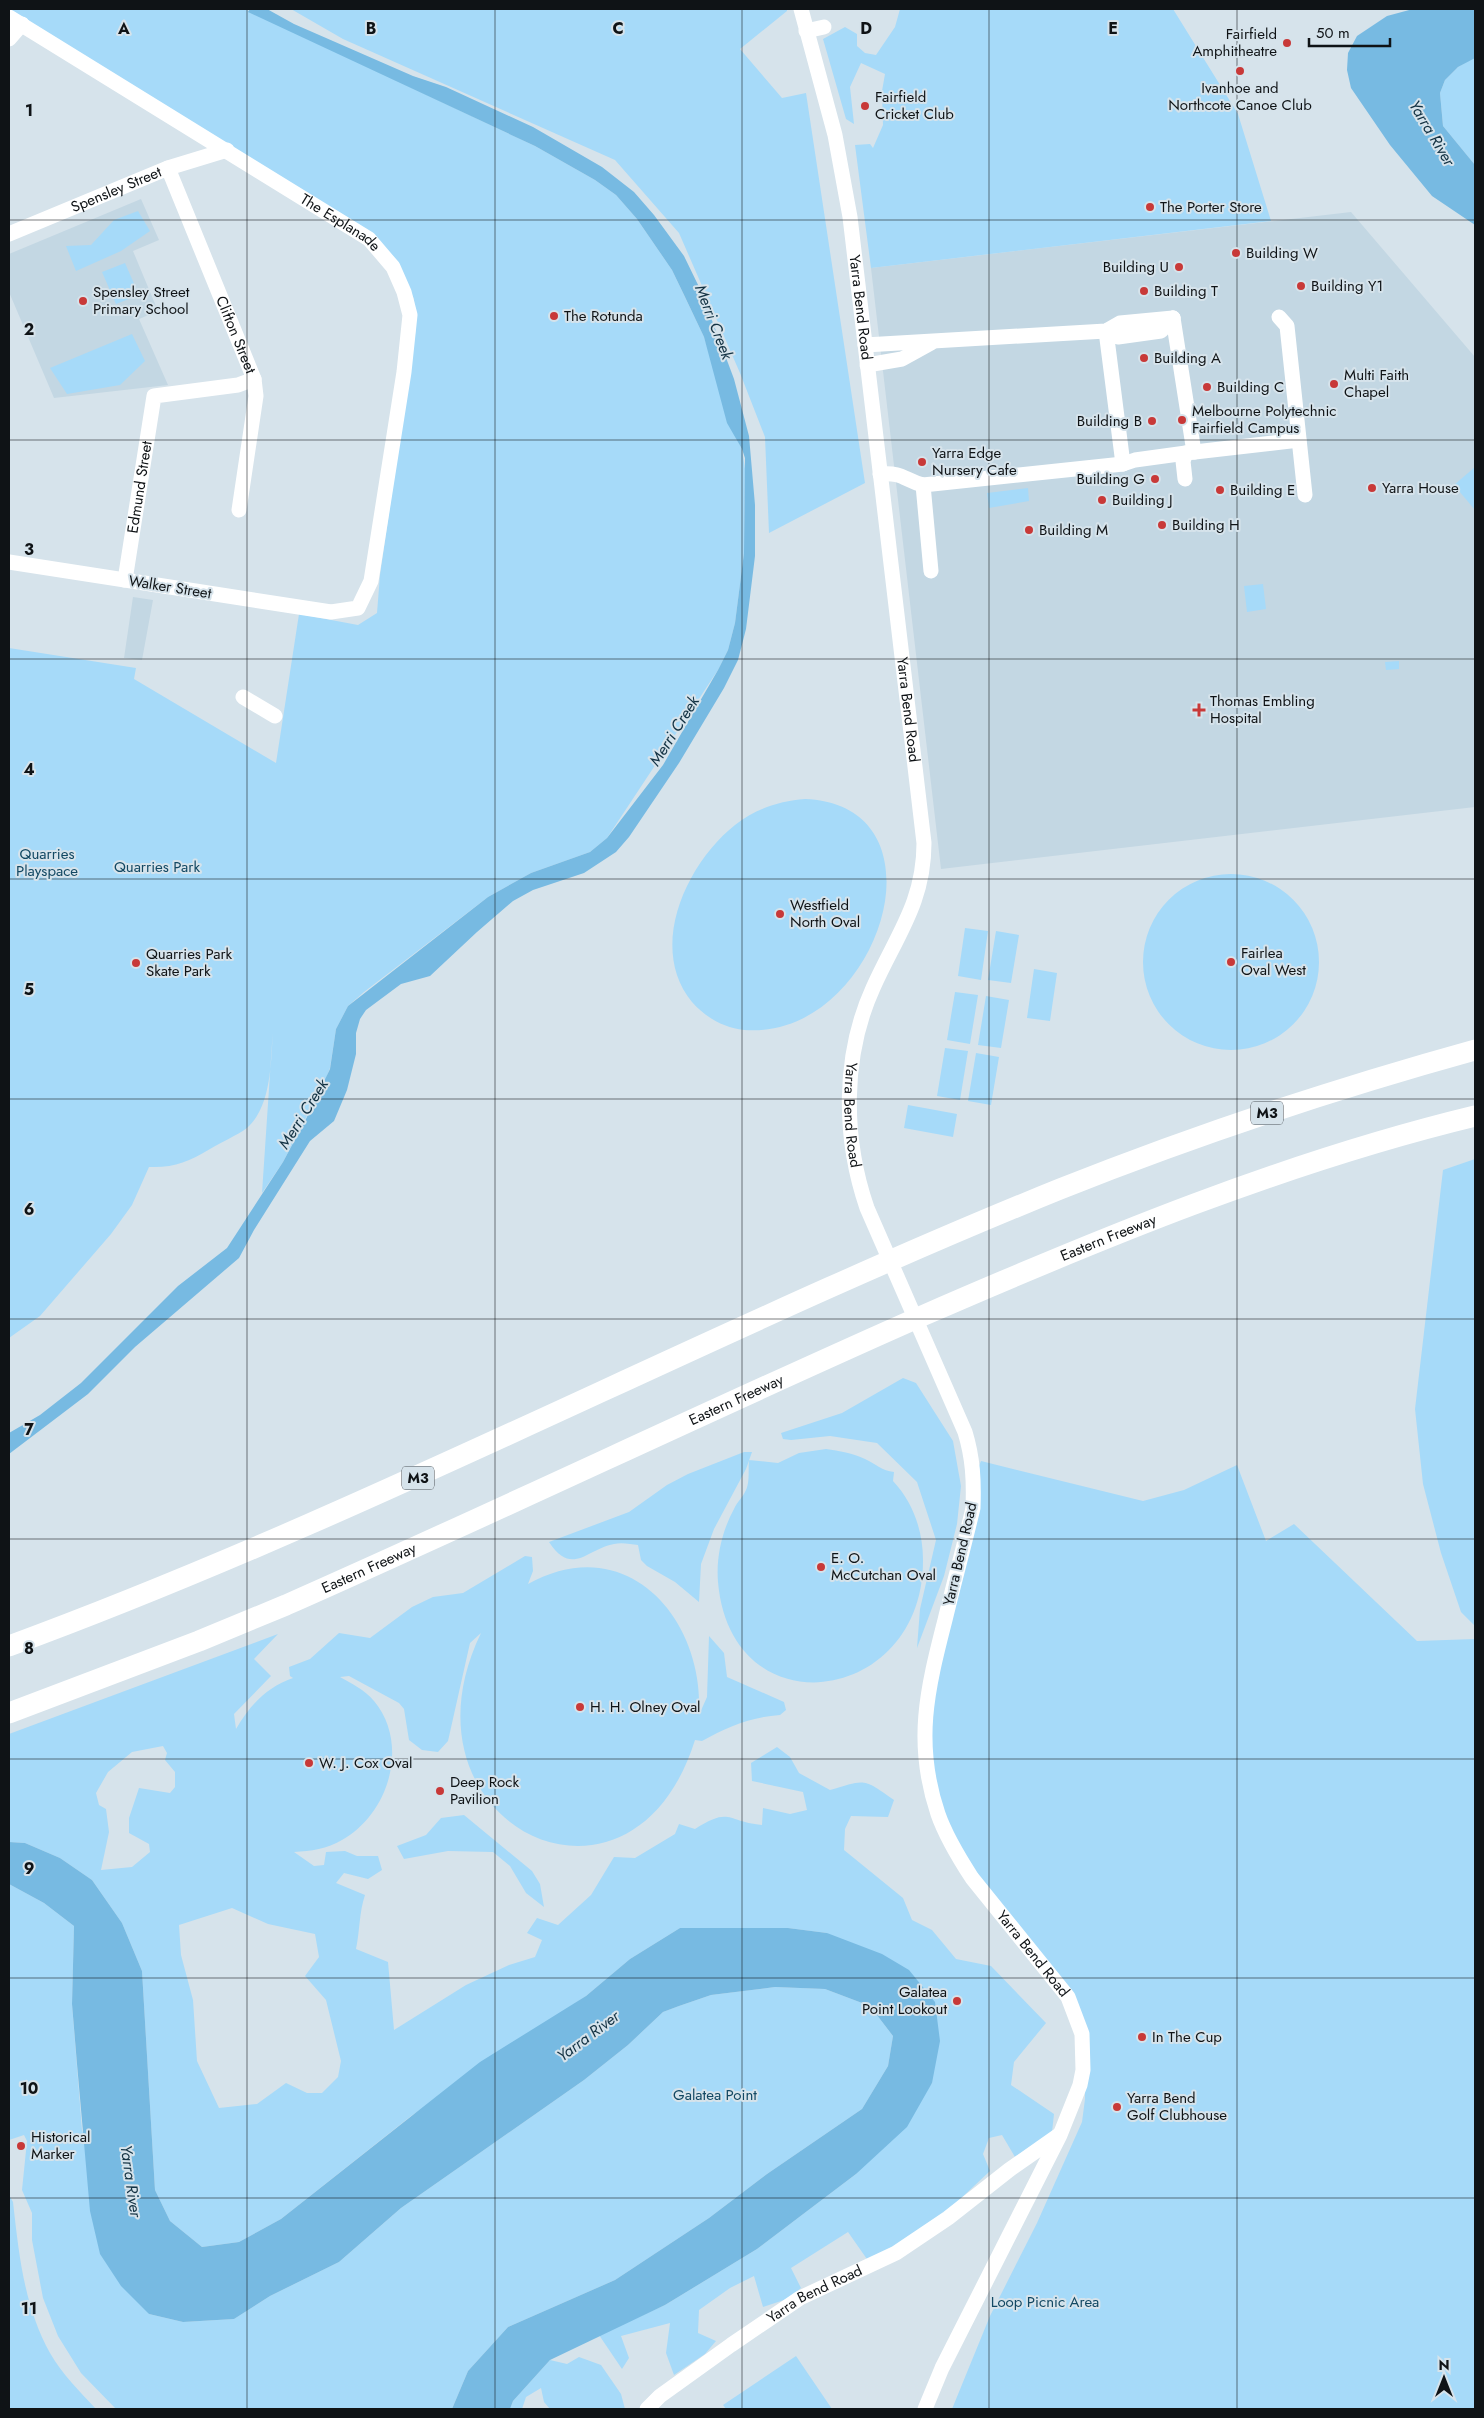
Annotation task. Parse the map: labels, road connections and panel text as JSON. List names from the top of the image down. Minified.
{"streets":{"highway":["M3","Eastern Freeway"],"street":["Spensley Street","The Esplanade","Yarra Bend Road","Clifton Street","Edmund Street","Walker Street"]},"crossings":[["Spensley Street","The Esplanade"],["Spensley Street","Clifton Street"],["The Esplanade","Walker Street"],["Clifton Street","Edmund Street"],["Edmund Street","Walker Street"]],"water":["Yarra River","Merri Creek"],"parks":["Quarries Playspace","Quarries Park","Galatea Point","Loop Picnic Area"],"places":{"other":["Fairfield Amphitheatre","Ivanhoe and Northcote Canoe Club","Fairfield Cricket Club","The Porter Store","Building W","Building U","Building Y1","Building T","Spensley Street Primary School","The Rotunda","Building A","Multi Faith Chapel","Building C","Melbourne Polytechnic Fairfield Campus","Building B","Yarra Edge Nursery Cafe","Building G","Yarra House","Building E","Building J","Building H","Building M","Westfield North Oval","Fairlea Oval West","Quarries Park Skate Park","E. O. McCutchan Oval","H. H. Olney Oval","W. J. Cox Oval","Deep Rock Pavilion","Galatea Point Lookout","In The Cup","Yarra Bend Golf Clubhouse","Historical Marker"],"health":["Thomas Embling Hospital"]},"scale_bar":"50 m","north":"top","grid":{"columns":["A","B","C","D","E"],"rows":["1","2","3","4","5","6","7","8","9","10","11"]}}
